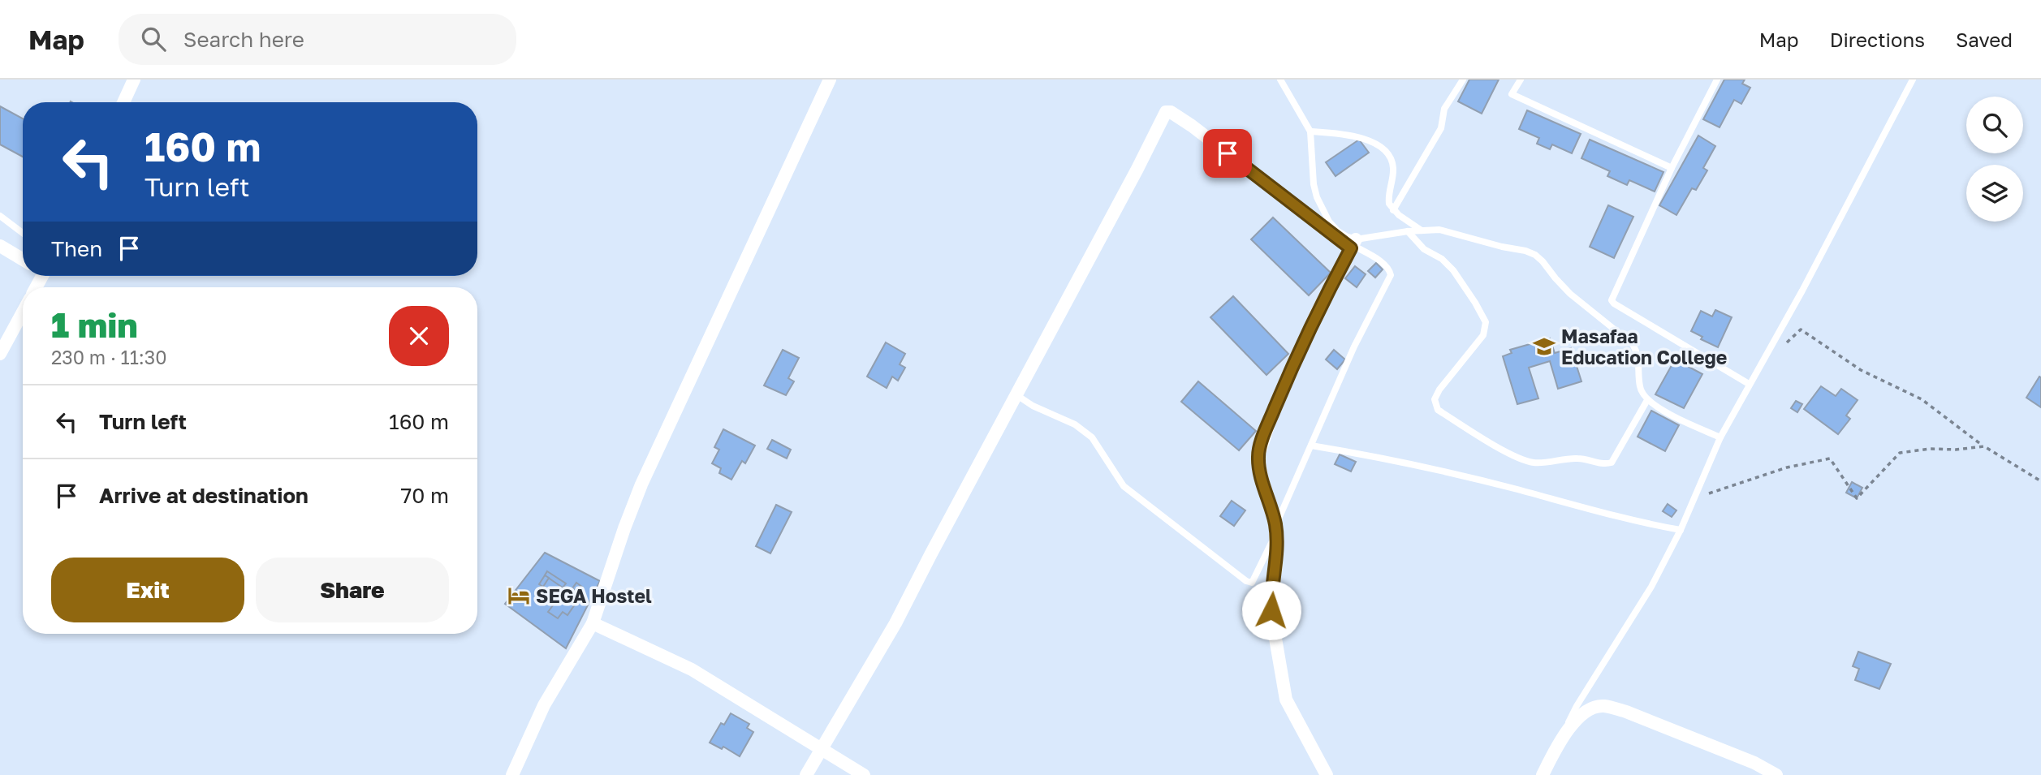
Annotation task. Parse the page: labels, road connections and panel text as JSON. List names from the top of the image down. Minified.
{"places":{"school or university":["Masafaa Education College"],"hotel":["SEGA Hostel"]},"page":{"header":"Map","search":"Search here","nav":["Map","Directions","Saved"],"turn":["160 m","Turn left"],"then":"Then","heading":["1 min","230 m · 11:30"],"list":[{"name":"Turn left","value":"160 m"},{"name":"Arrive at destination","value":"70 m"}],"buttons":["Exit","Share"]}}
